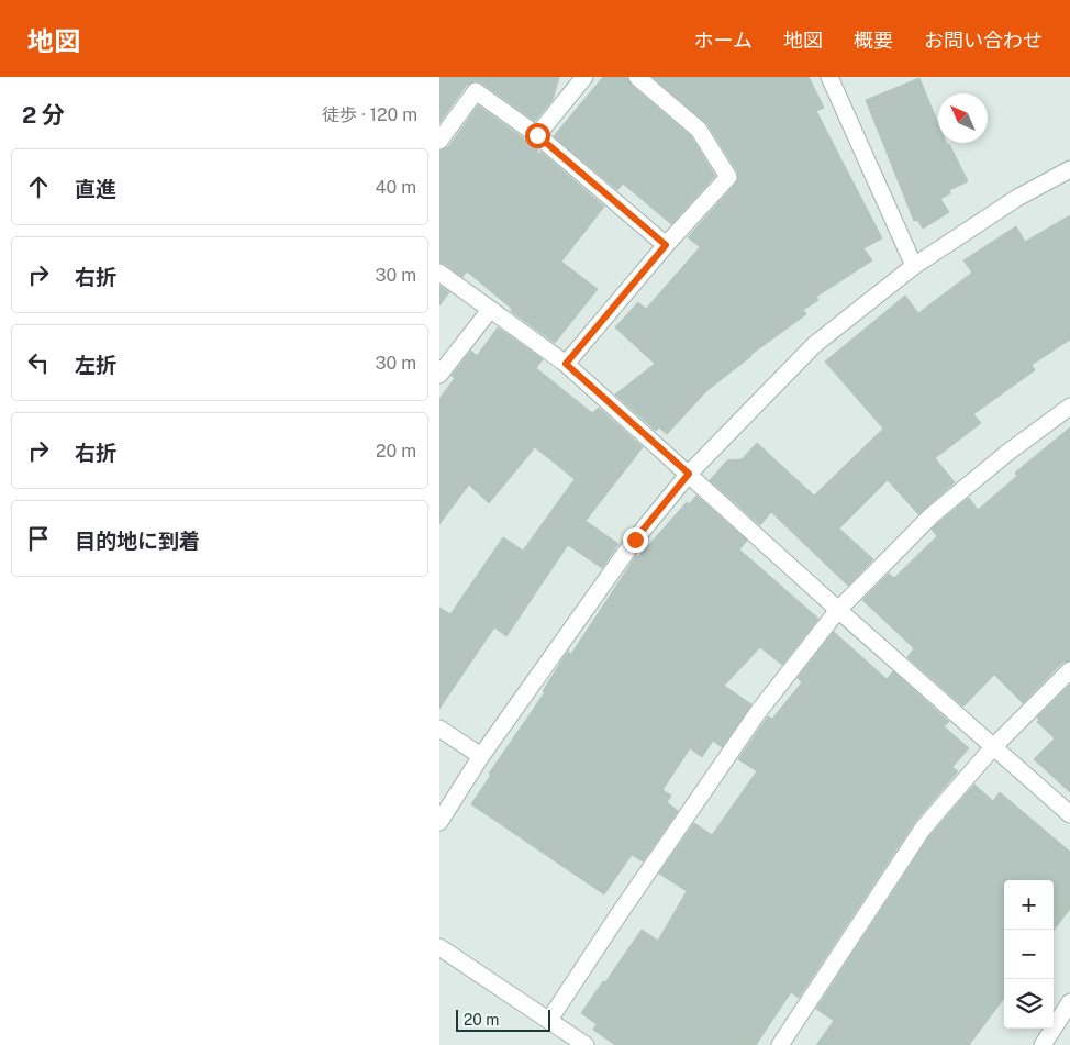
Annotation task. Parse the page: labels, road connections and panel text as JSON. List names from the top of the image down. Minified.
{"scale_bar":"20 m","north":"top left","page":{"header":"地図","nav":["ホーム","地図","概要","お問い合わせ"],"heading":["2 分","徒歩 · 120 m"],"list":[["直進","40 m"],["右折","30 m"],["左折","30 m"],["右折","20 m"],"目的地に到着"],"map_buttons":["+","−"],"scale":"20 m"}}
